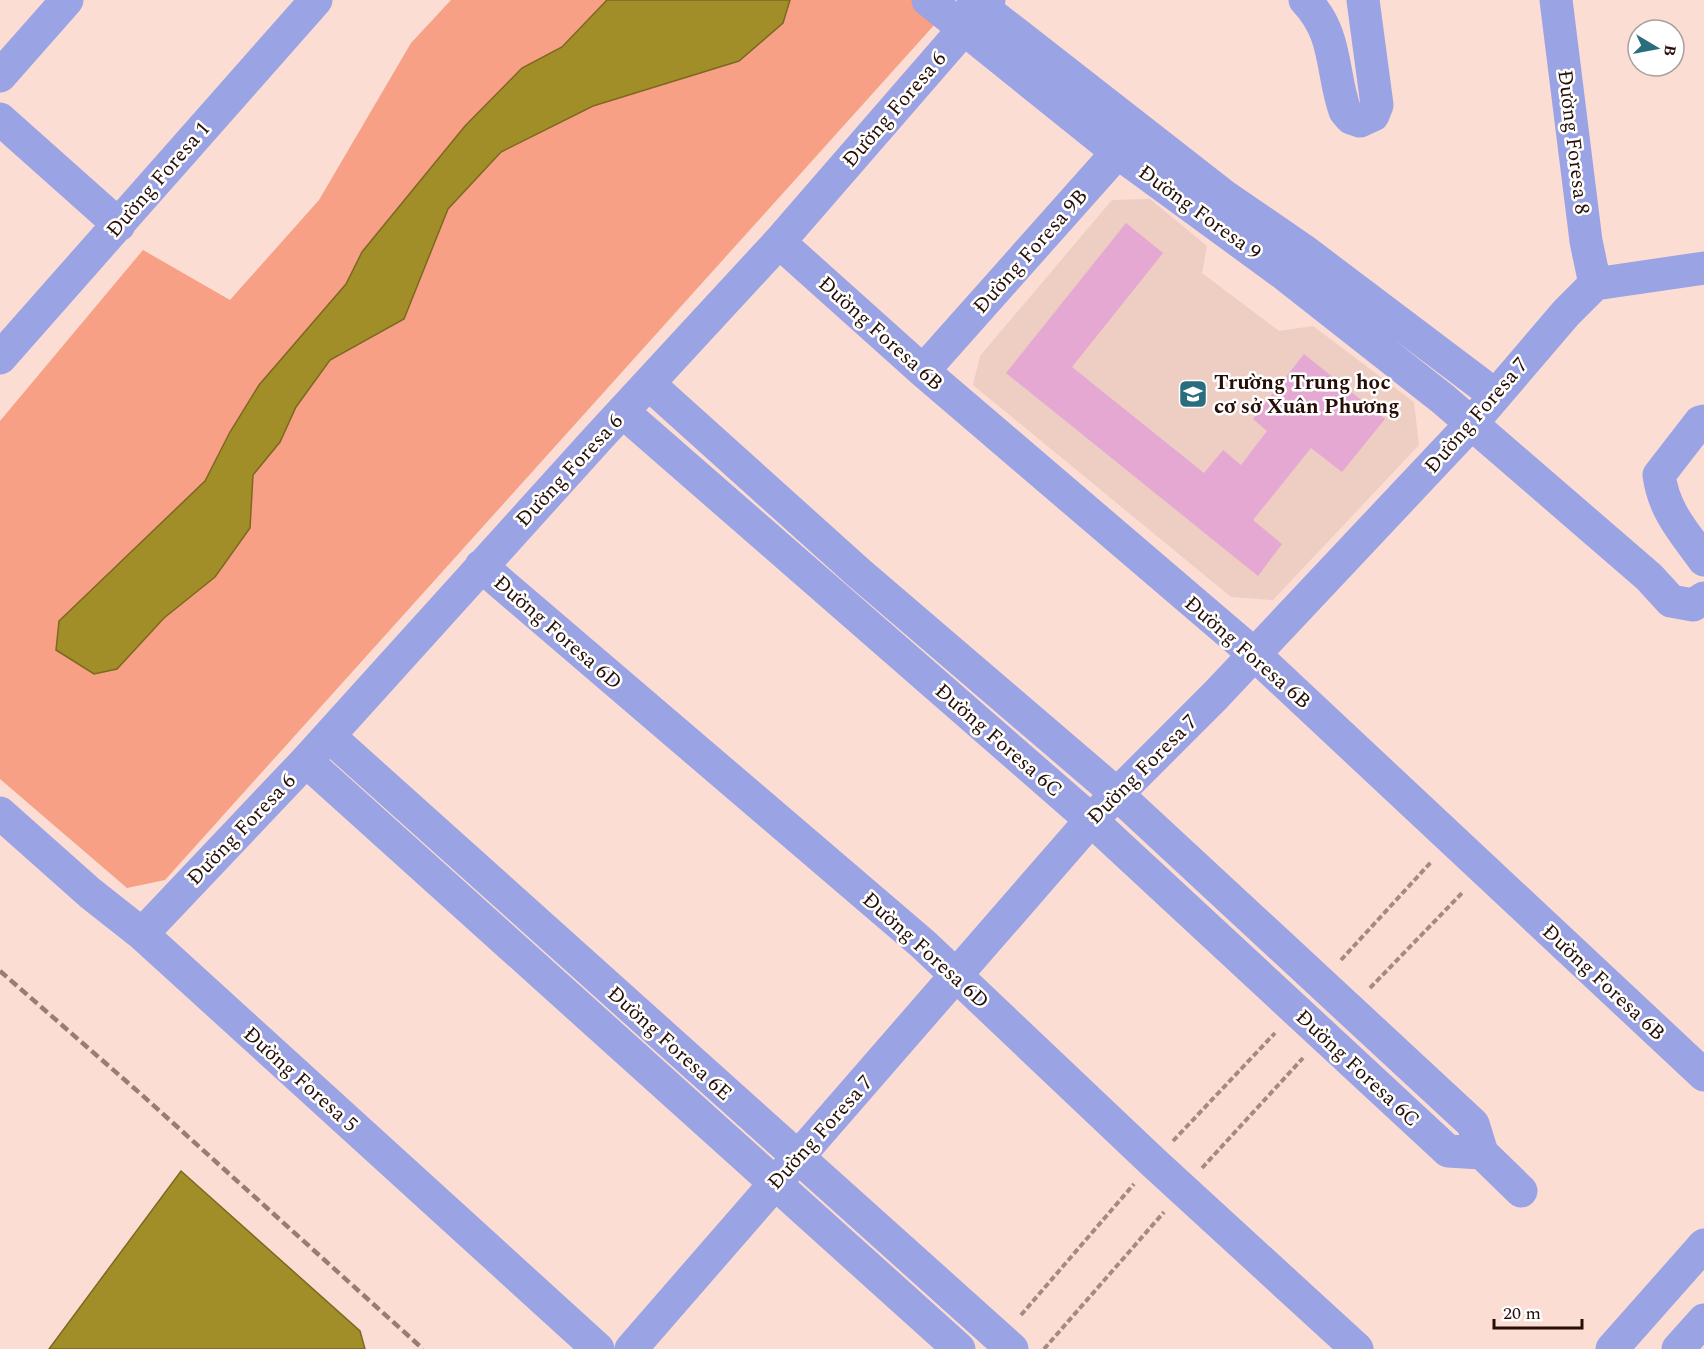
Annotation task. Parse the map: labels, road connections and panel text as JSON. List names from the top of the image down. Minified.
{"streets":{"street":["Đường Foresa 6","Đường Foresa 8","Đường Foresa 1","Đường Foresa 9","Đường Foresa 9B","Đường Foresa 6B","Đường Foresa 7","Đường Foresa 6D","Đường Foresa 6C","Đường Foresa 6E","Đường Foresa 5"]},"crossings":[["Đường Foresa 6","Đường Foresa 9"],["Đường Foresa 6","Đường Foresa 6B"],["Đường Foresa 6","Đường Foresa 6D"],["Đường Foresa 6","Đường Foresa 6C"],["Đường Foresa 6","Đường Foresa 6E"],["Đường Foresa 6","Đường Foresa 5"],["Đường Foresa 8","Đường Foresa 7"],["Đường Foresa 9","Đường Foresa 9B"],["Đường Foresa 9","Đường Foresa 7"],["Đường Foresa 9B","Đường Foresa 6B"],["Đường Foresa 6B","Đường Foresa 7"],["Đường Foresa 7","Đường Foresa 6D"],["Đường Foresa 7","Đường Foresa 6C"],["Đường Foresa 7","Đường Foresa 6E"]],"places":{"school or university":["Trường Trung học cơ sở Xuân Phương"]},"scale_bar":"20 m","north":"right"}
